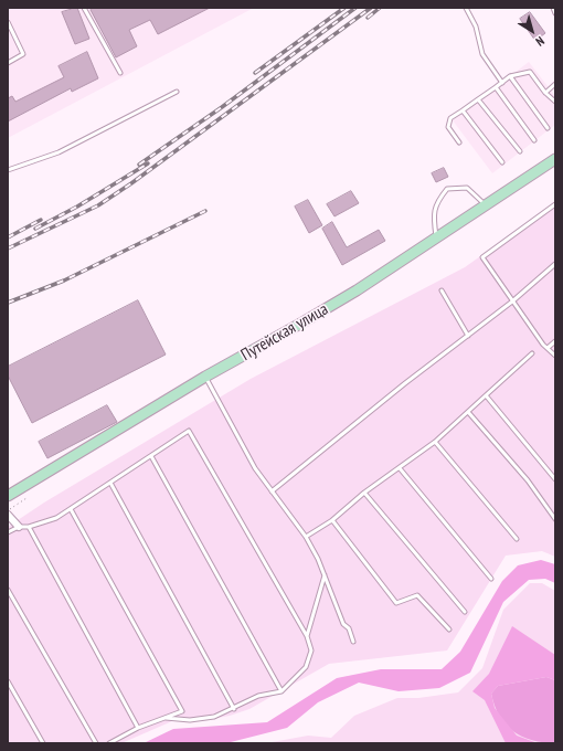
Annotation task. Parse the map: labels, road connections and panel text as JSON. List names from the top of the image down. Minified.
{"streets":{"main road":["Путейская улица"]},"north":"bottom right"}
